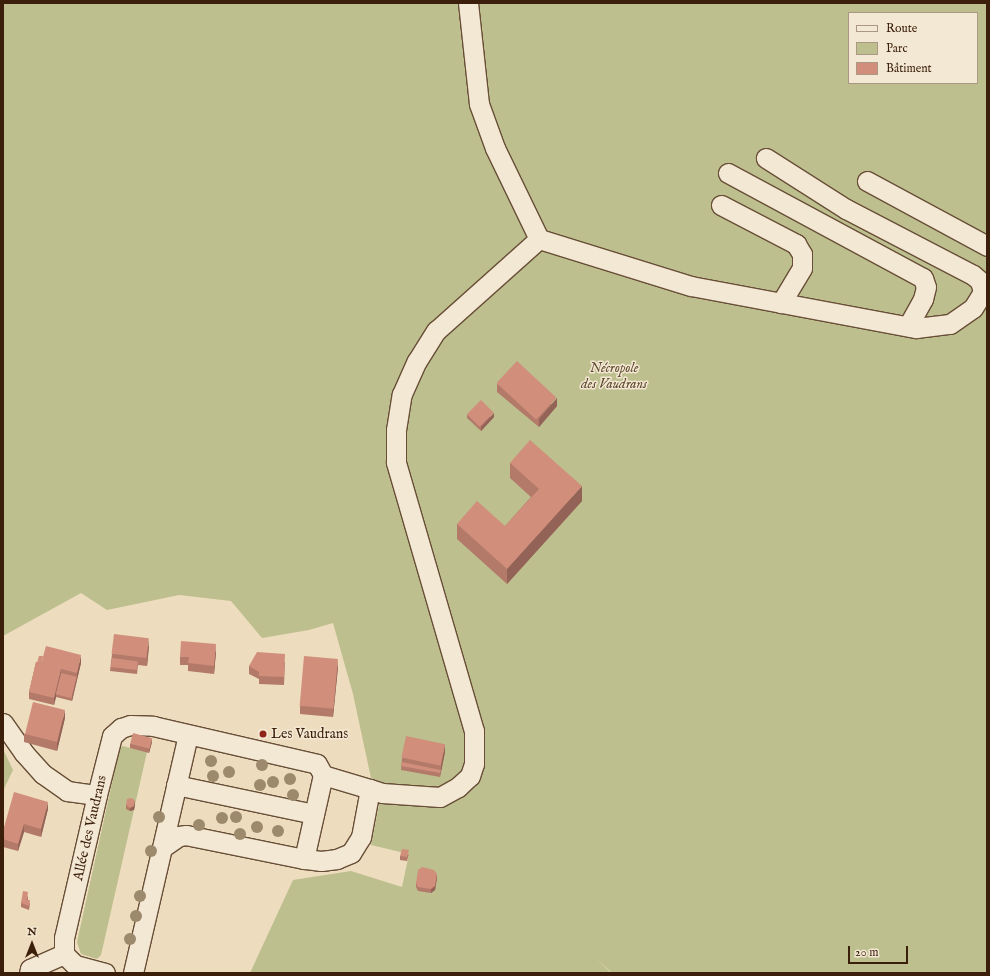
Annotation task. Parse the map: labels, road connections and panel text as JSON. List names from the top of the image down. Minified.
{"streets":{"street":["Allée des Vaudrans"]},"parks":["Nécropole des Vaudrans"],"places":["Les Vaudrans"],"legend":["Route","Parc","Bâtiment"],"scale_bar":"20 m","north":"top"}
